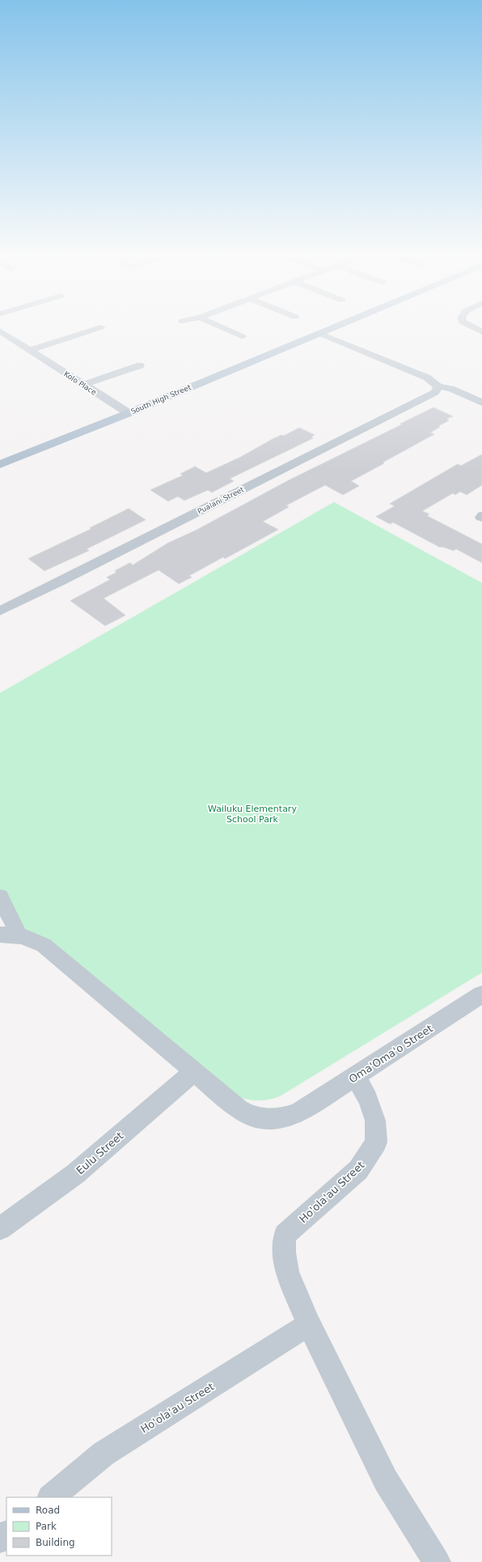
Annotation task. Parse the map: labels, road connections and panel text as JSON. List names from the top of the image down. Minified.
{"streets":{"main road":["South High Street"],"street":["Kolo Place","Pualani Street","Oma'Oma'o Street","Eulu Street","Ho'ola'au Street"]},"crossings":[["Kolo Place","South High Street"],["Oma'Oma'o Street","Eulu Street"],["Oma'Oma'o Street","Ho'ola'au Street"]],"parks":["Wailuku Elementary School Park"],"legend":["Road","Park","Building"]}
